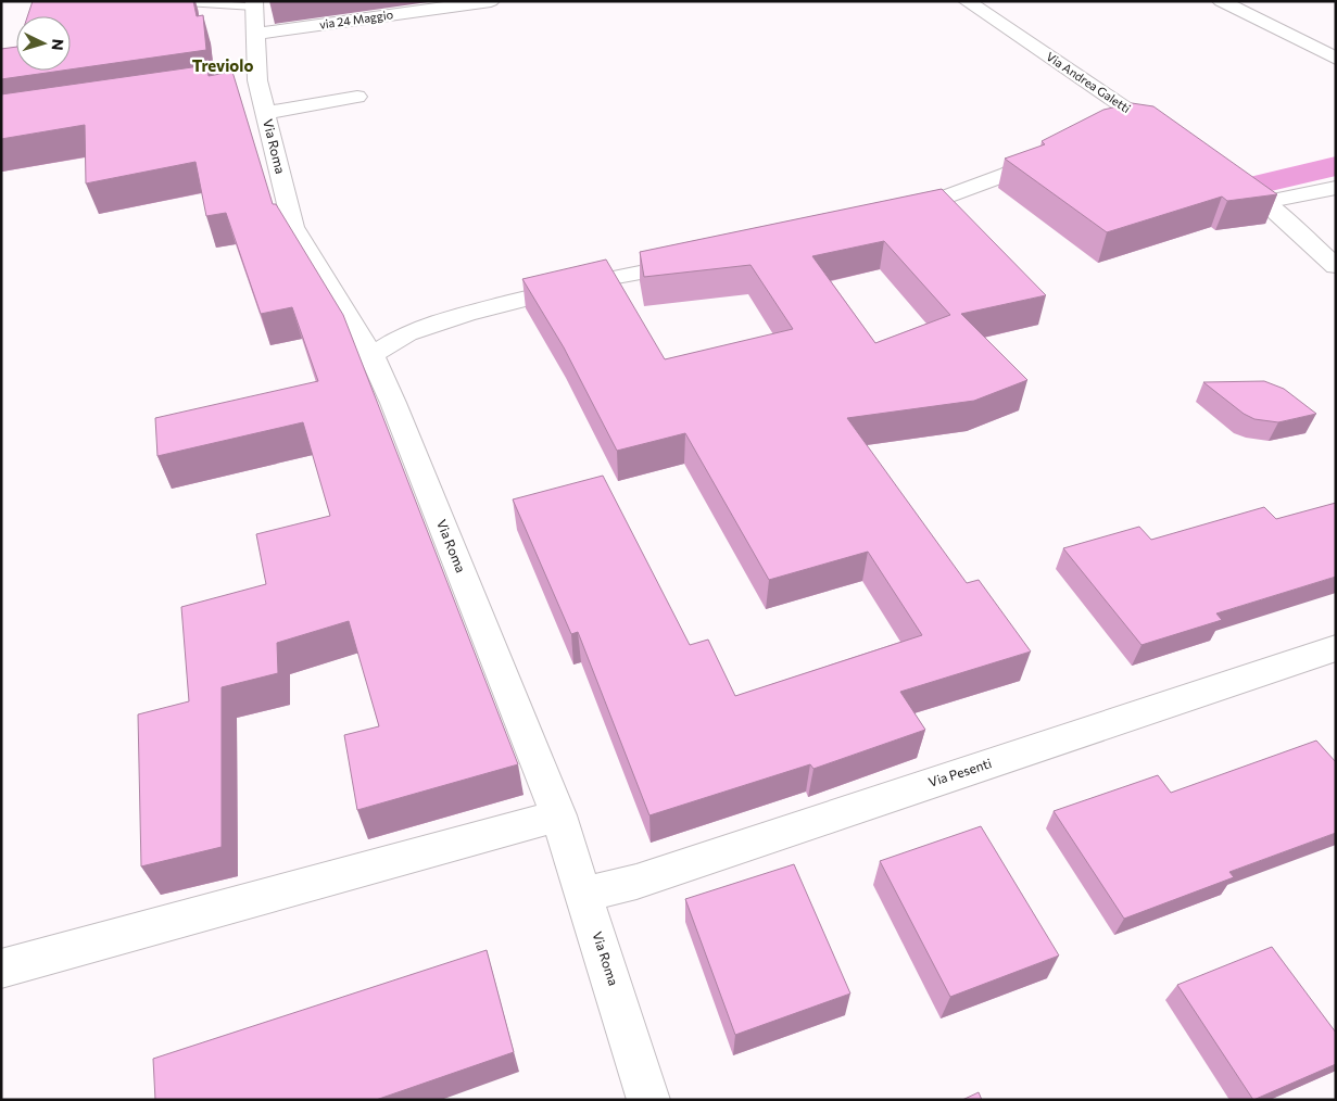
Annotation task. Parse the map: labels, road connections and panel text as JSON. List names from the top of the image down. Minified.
{"streets":{"street":["via 24 Maggio","Via Andrea Galetti","Via Roma","Via Pesenti"]},"crossings":[["via 24 Maggio","Via Roma"],["Via Roma","Via Pesenti"]],"districts":["Treviolo"],"north":"right"}
